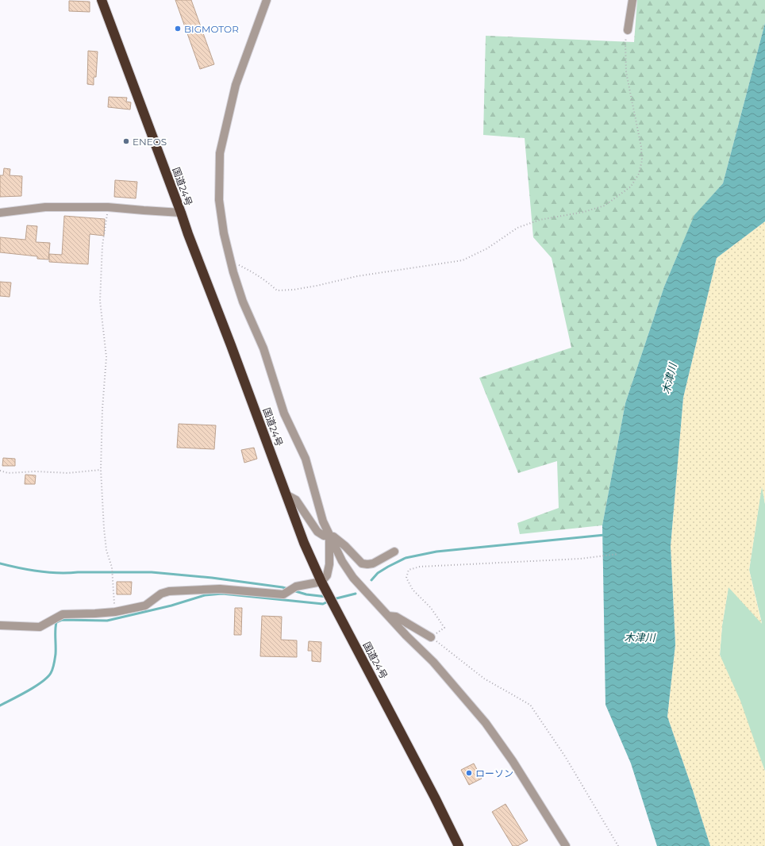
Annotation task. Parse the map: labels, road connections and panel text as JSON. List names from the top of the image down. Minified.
{"streets":{"highway":["国道24号"]},"water":["木津川"],"places":["BIGMOTOR","ENEOS","ローソン"]}
